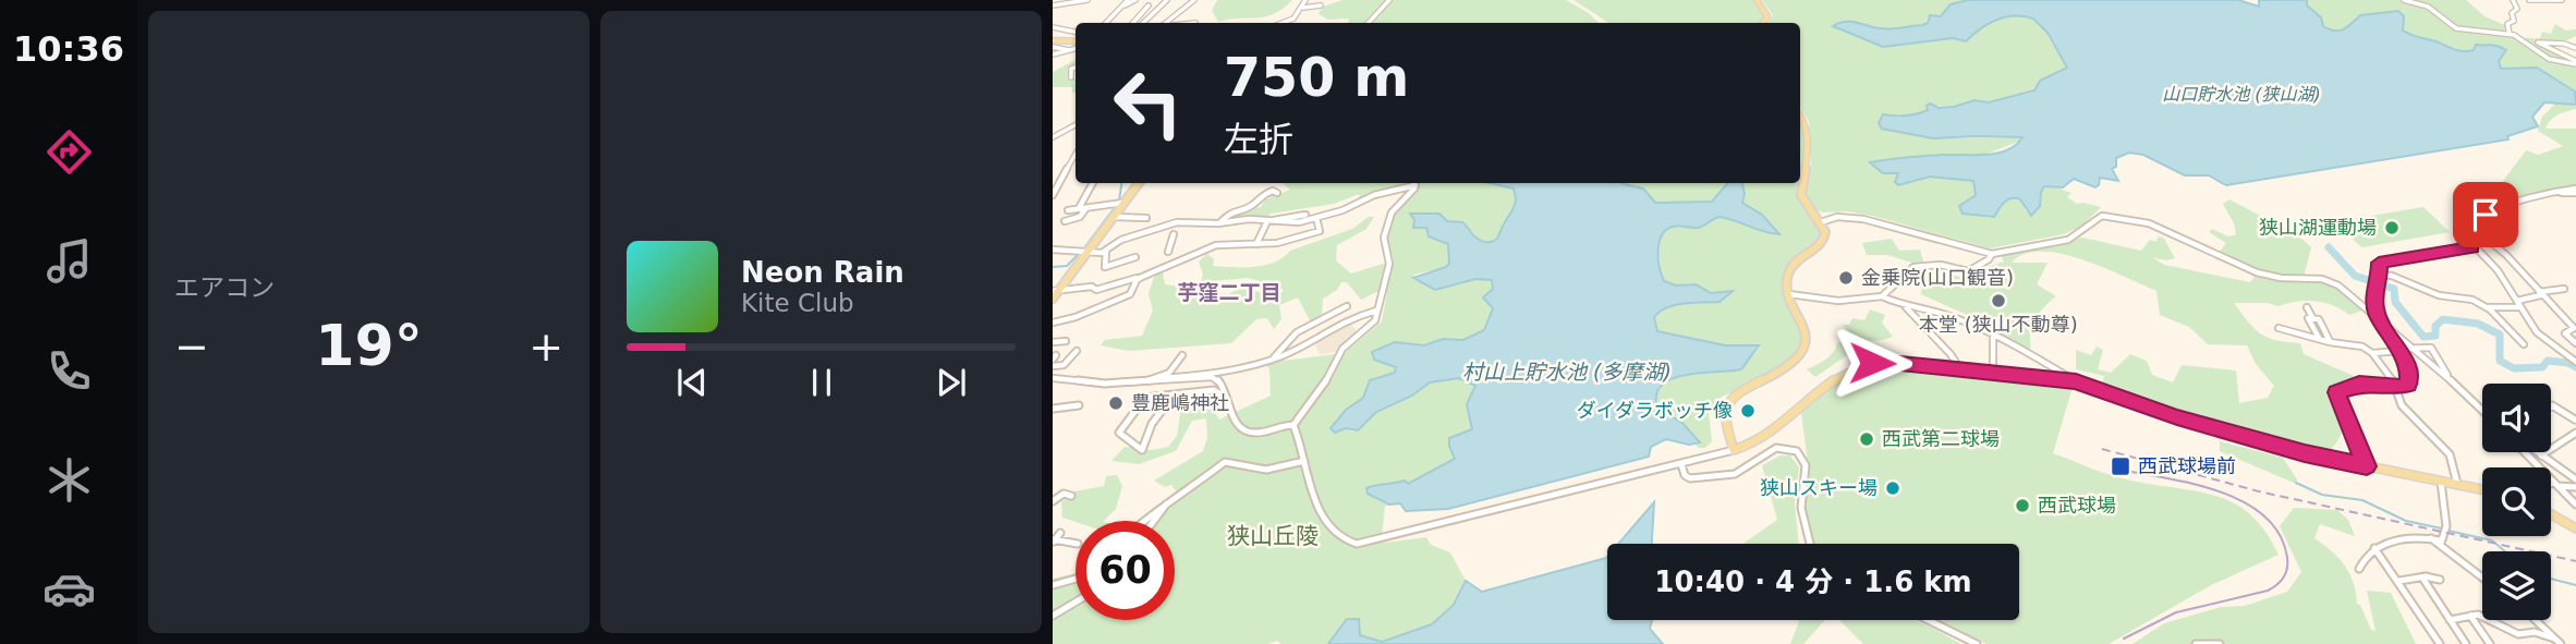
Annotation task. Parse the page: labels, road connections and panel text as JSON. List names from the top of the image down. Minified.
{"districts":["芋窪二丁目"],"water":["山口貯水池 (狭山湖)","村山上貯水池 (多摩湖)"],"parks":["狭山丘陵"],"places":{"other":["狭山湖運動場","金乗院(山口観音)","本堂 (狭山不動尊)","豊鹿嶋神社","ダイダラボッチ像","西武第二球場","狭山スキー場","西武球場"],"transit":["西武球場前"]},"page":{"tabs":"10:36","tile":"エアコン","turn":["750 m","左折"],"song":["Neon Rain","Kite Club"],"heat":["−","19°","+"],"limit":"60","trip":"10:40 · 4 分 · 1.6 km"}}
